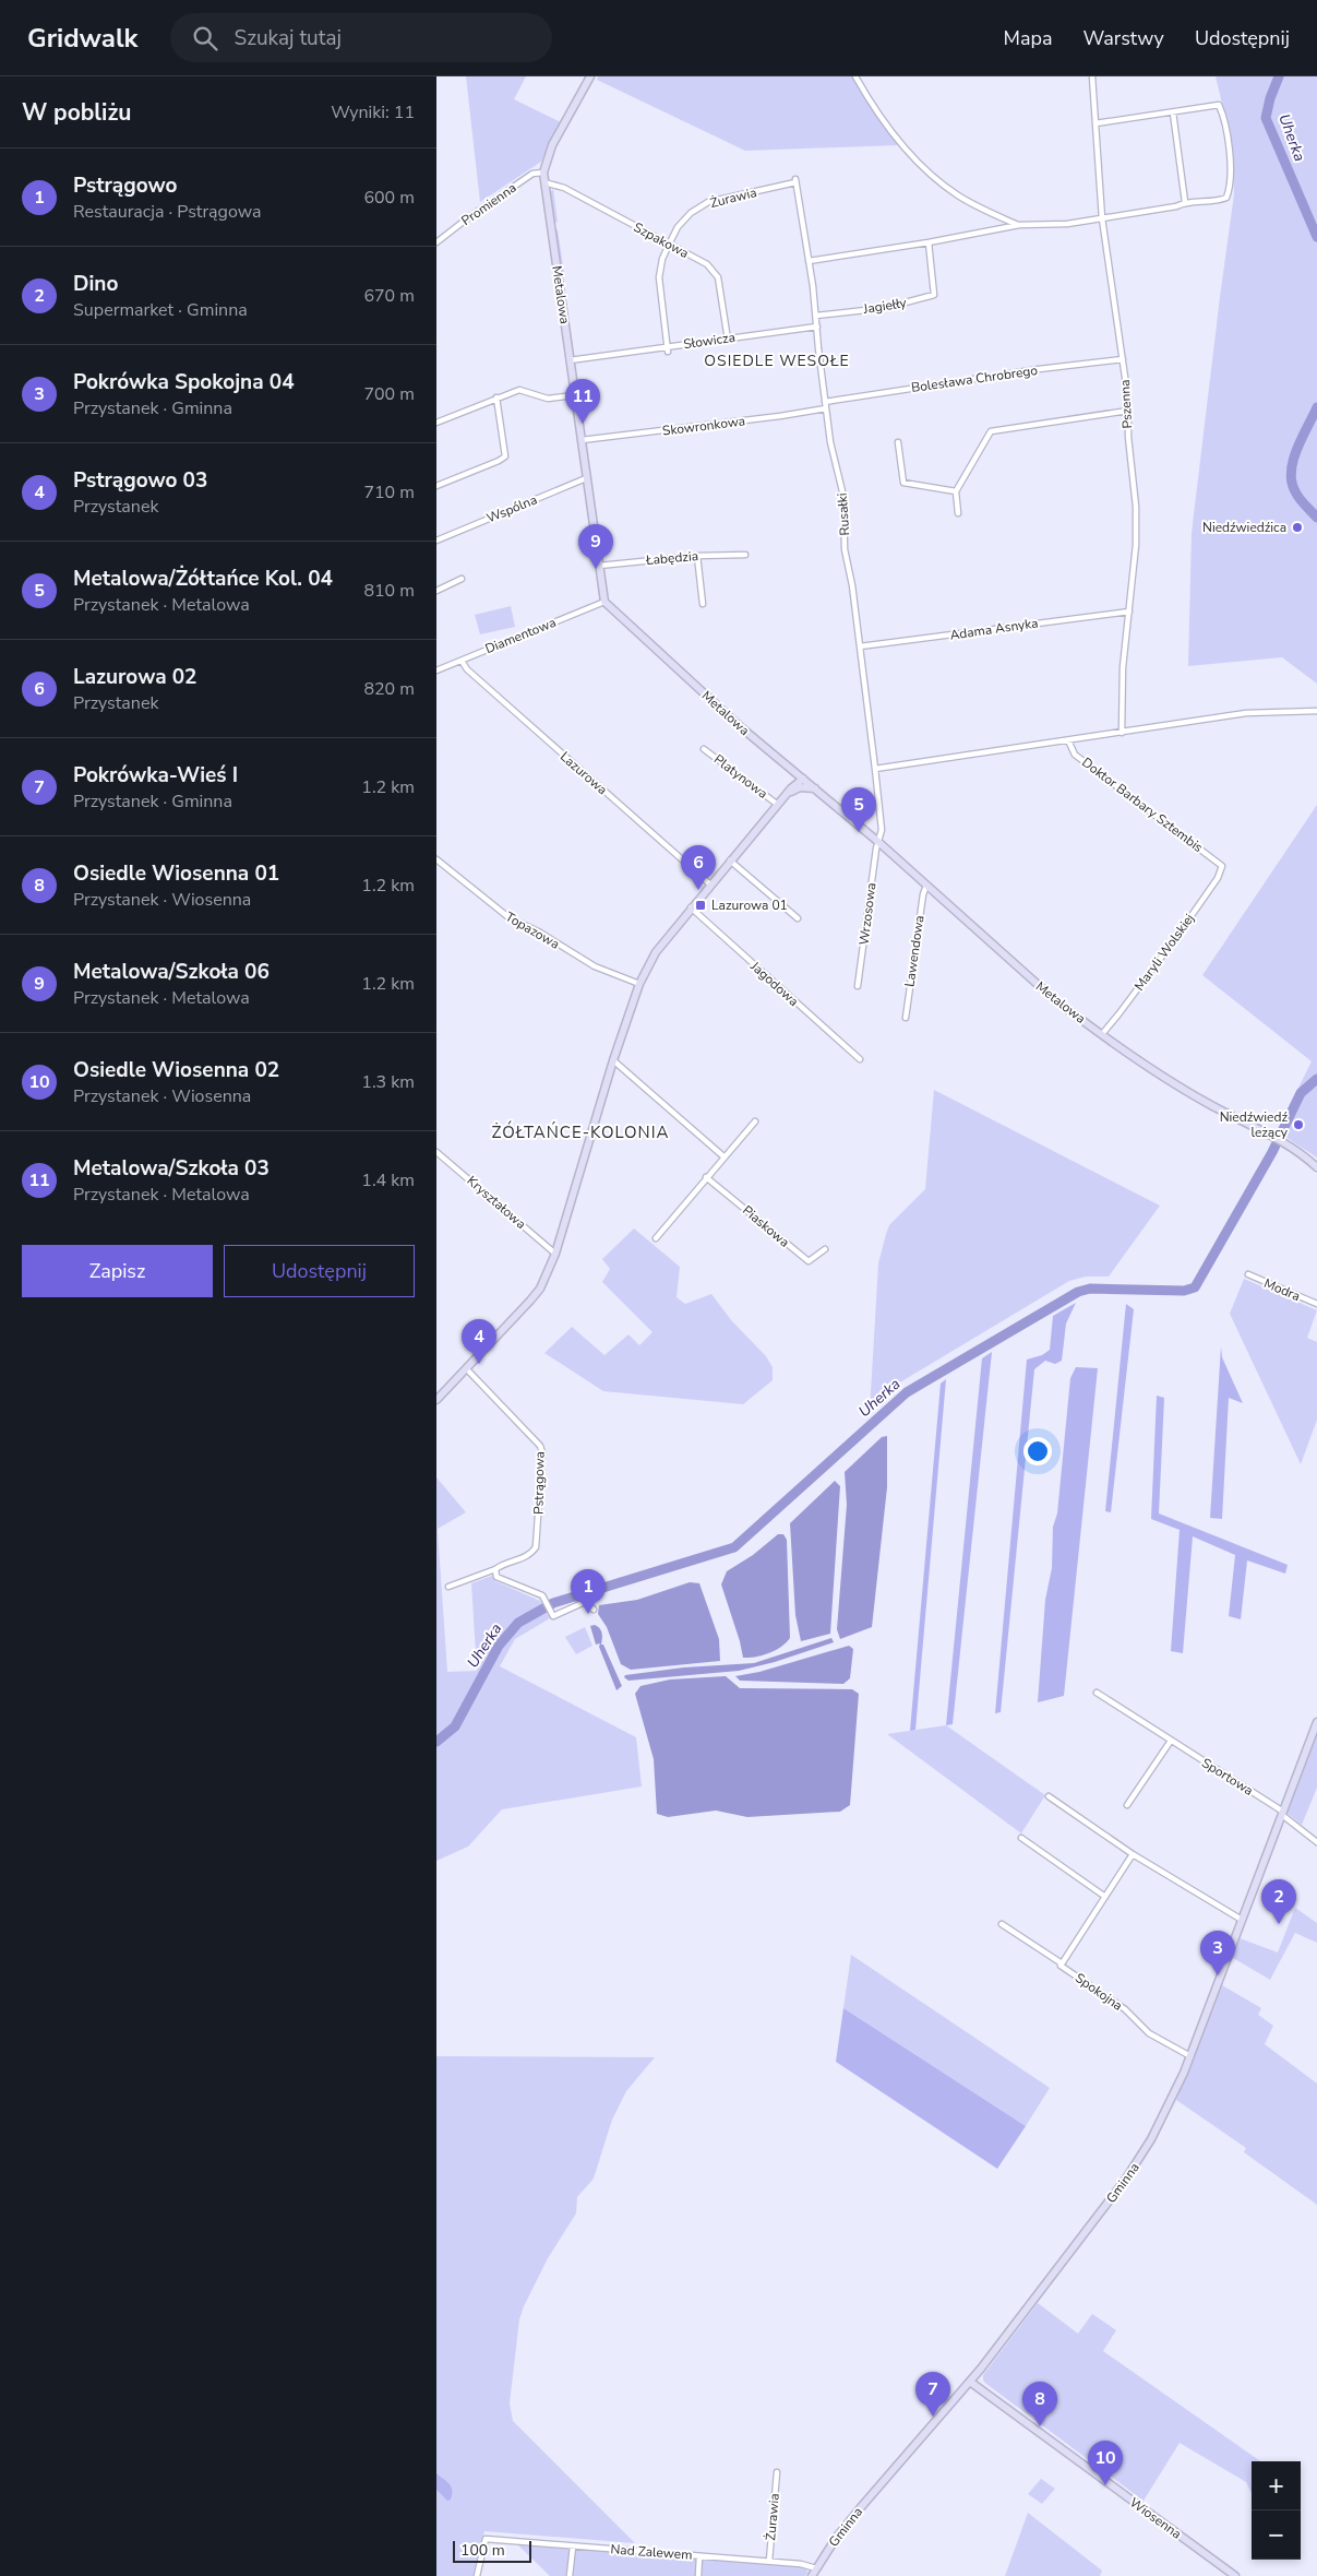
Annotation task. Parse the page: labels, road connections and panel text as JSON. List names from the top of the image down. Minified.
{"streets":{"street":["Żurawia","Promienna","Szpakowa","Metalowa","Jagiełły","Słowicza","Bolesława Chrobrego","Pszenna","Skowronkowa","Wspólna","Rusałki","Łabędzia","Adama Asnyka","Diamentowa","Lazurowa","Platynowa","Doktor Barbary Sztembis","Wrzosowa","Topazowa","Lawendowa","Maryli Wolskiej","Jagodowa","Kryształowa","Piaskowa","Modra","Pstrągowa","Sportowa","Spokojna","Gminna","Wiosenna","Nad Zalewem"]},"crossings":[["Żurawia","Szpakowa"],["Żurawia","Słowicza"],["Żurawia","Rusałki"],["Żurawia","Nad Zalewem"],["Promienna","Metalowa"],["Szpakowa","Metalowa"],["Szpakowa","Słowicza"],["Metalowa","Słowicza"],["Metalowa","Skowronkowa"],["Metalowa","Wspólna"],["Metalowa","Łabędzia"],["Metalowa","Diamentowa"],["Metalowa","Wrzosowa"],["Metalowa","Lawendowa"],["Metalowa","Maryli Wolskiej"],["Jagiełły","Rusałki"],["Słowicza","Rusałki"],["Bolesława Chrobrego","Pszenna"],["Bolesława Chrobrego","Rusałki"],["Pszenna","Adama Asnyka"],["Skowronkowa","Rusałki"],["Rusałki","Adama Asnyka"],["Diamentowa","Lazurowa"],["Doktor Barbary Sztembis","Maryli Wolskiej"],["Sportowa","Gminna"],["Spokojna","Gminna"],["Gminna","Wiosenna"],["Gminna","Nad Zalewem"]],"districts":["OSIEDLE WESOŁE","ŻÓŁTAŃCE-KOLONIA"],"water":["Uherka"],"places":{"other":["Niedźwiedźica","Niedźwiedź leżący"],"transit":["Lazurowa 01"]},"scale_bar":"100 m","page":{"header":"Gridwalk","search":"Szukaj tutaj","nav":["Mapa","Warstwy","Udostępnij"],"heading":["W pobliżu","Wyniki: 11"],"list":[{"mark":"1","name":"Pstrągowo","note":"Restauracja · Pstrągowa","value":"600 m"},{"mark":"2","name":"Dino","note":"Supermarket · Gminna","value":"670 m"},{"mark":"3","name":"Pokrówka Spokojna 04","note":"Przystanek · Gminna","value":"700 m"},{"mark":"4","name":"Pstrągowo 03","note":"Przystanek","value":"710 m"},{"mark":"5","name":"Metalowa/Żółtańce Kol. 04","note":"Przystanek · Metalowa","value":"810 m"},{"mark":"6","name":"Lazurowa 02","note":"Przystanek","value":"820 m"},{"mark":"7","name":"Pokrówka-Wieś I","note":"Przystanek · Gminna","value":"1.2 km"},{"mark":"8","name":"Osiedle Wiosenna 01","note":"Przystanek · Wiosenna","value":"1.2 km"},{"mark":"9","name":"Metalowa/Szkoła 06","note":"Przystanek · Metalowa","value":"1.2 km"},{"mark":"10","name":"Osiedle Wiosenna 02","note":"Przystanek · Wiosenna","value":"1.3 km"},{"mark":"11","name":"Metalowa/Szkoła 03","note":"Przystanek · Metalowa","value":"1.4 km"}],"pins":["11","9","5","6","4","1","2","3","7","8","10"],"buttons":["Zapisz","Udostępnij"],"map_buttons":["+","−"],"scale":"100 m"}}
